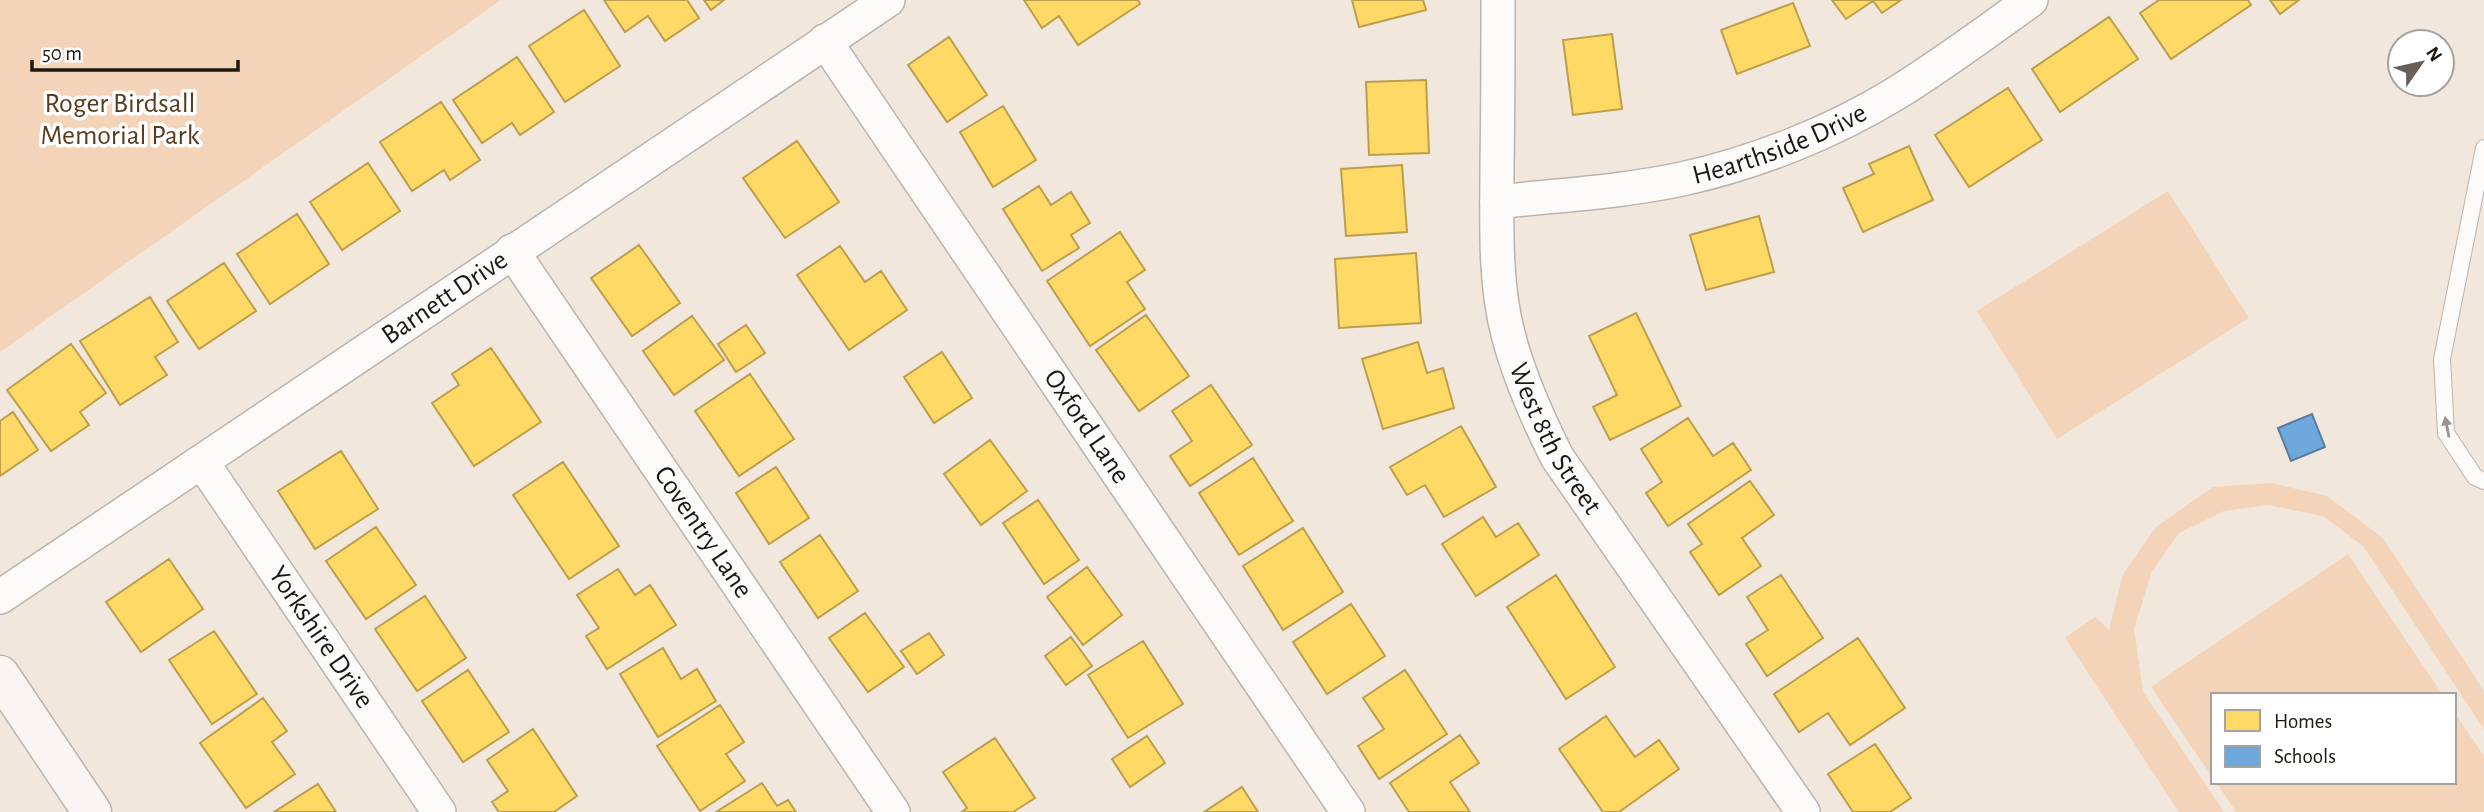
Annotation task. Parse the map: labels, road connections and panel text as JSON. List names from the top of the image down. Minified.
{"streets":{"street":["Hearthside Drive","Barnett Drive","Oxford Lane","West 8th Street","Coventry Lane","Yorkshire Drive"]},"crossings":[["Hearthside Drive","West 8th Street"],["Barnett Drive","Oxford Lane"],["Barnett Drive","Coventry Lane"],["Barnett Drive","Yorkshire Drive"]],"parks":["Roger Birdsall Memorial Park"],"legend":["Homes","Schools"],"scale_bar":"50 m","north":"top right"}
